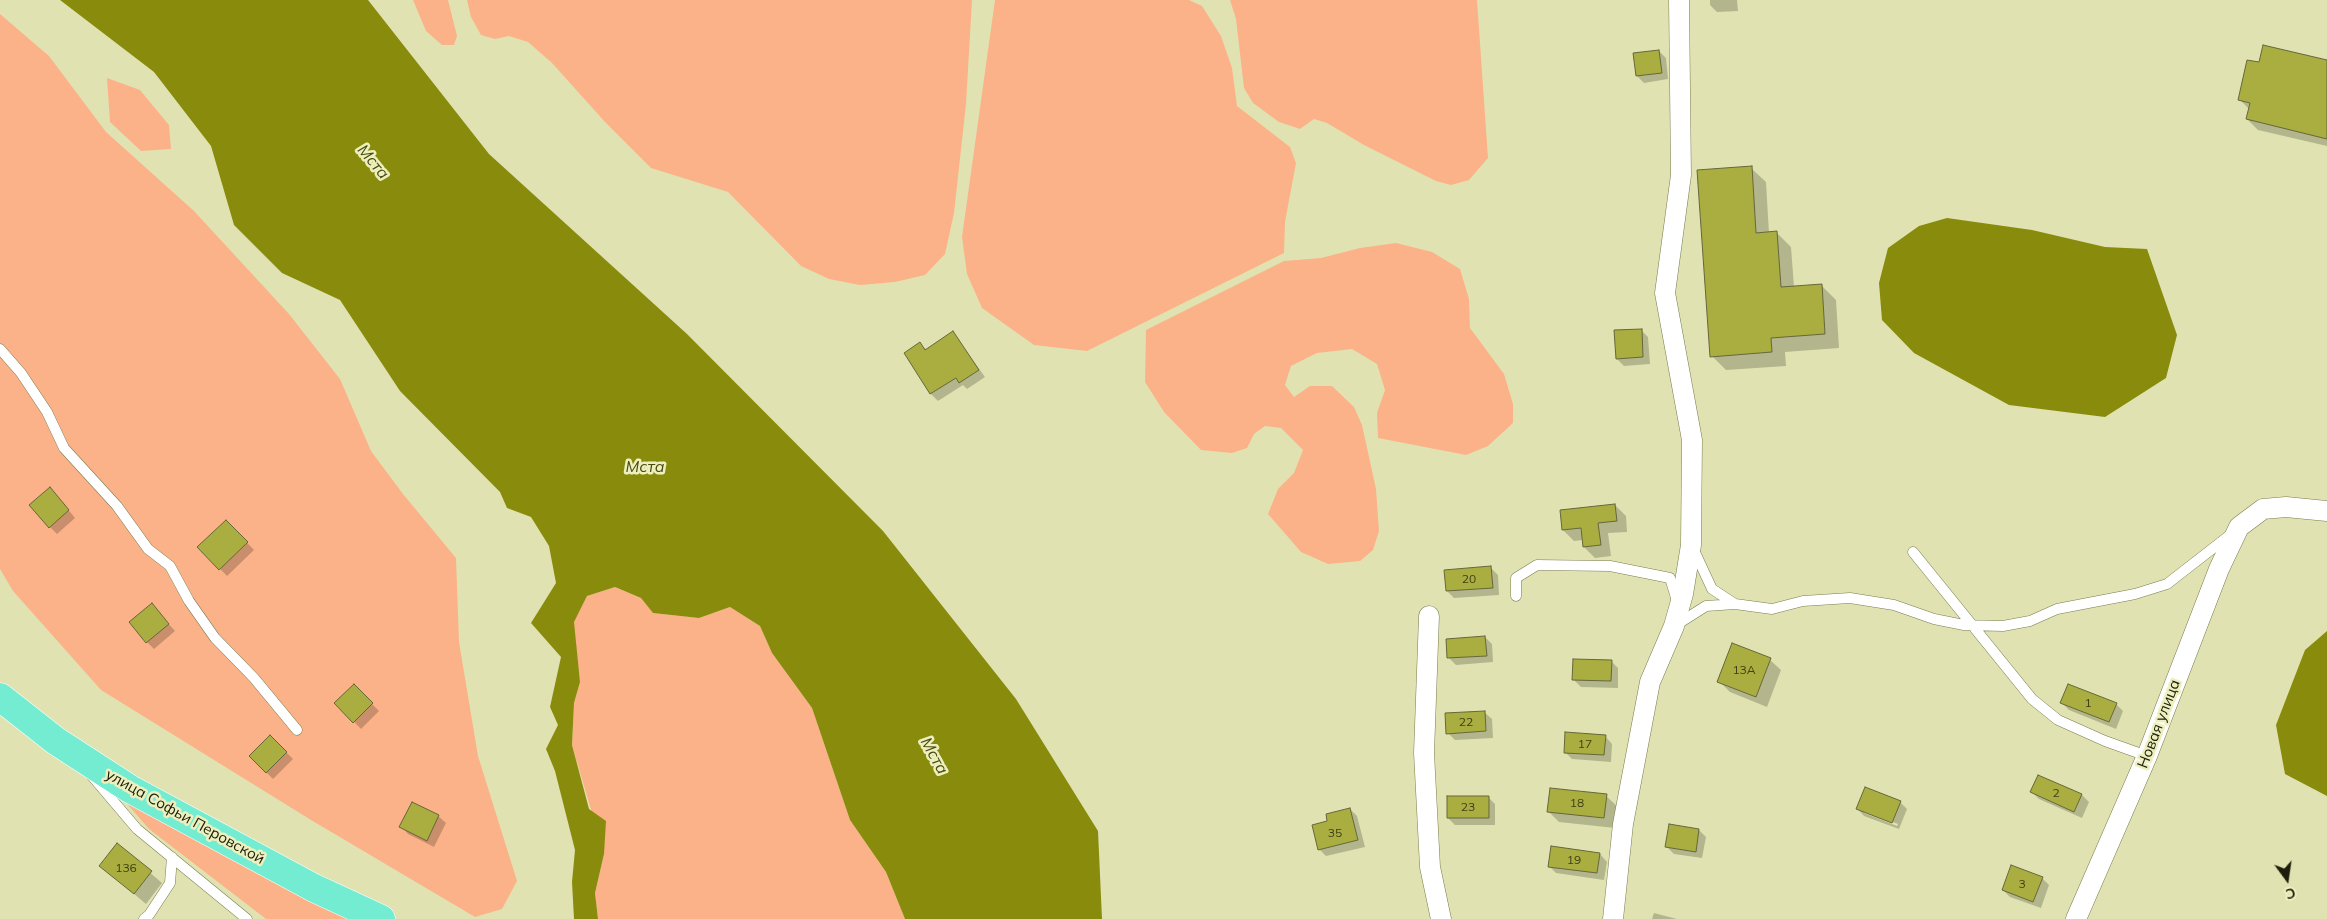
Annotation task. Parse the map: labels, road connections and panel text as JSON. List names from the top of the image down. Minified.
{"streets":{"main road":["улица Софьи Перовской"],"street":["Новая улица"]},"water":["Мста"],"house_numbers":["20","13А","1","22","17","2","18","23","35","19","136","3"],"north":"bottom"}
